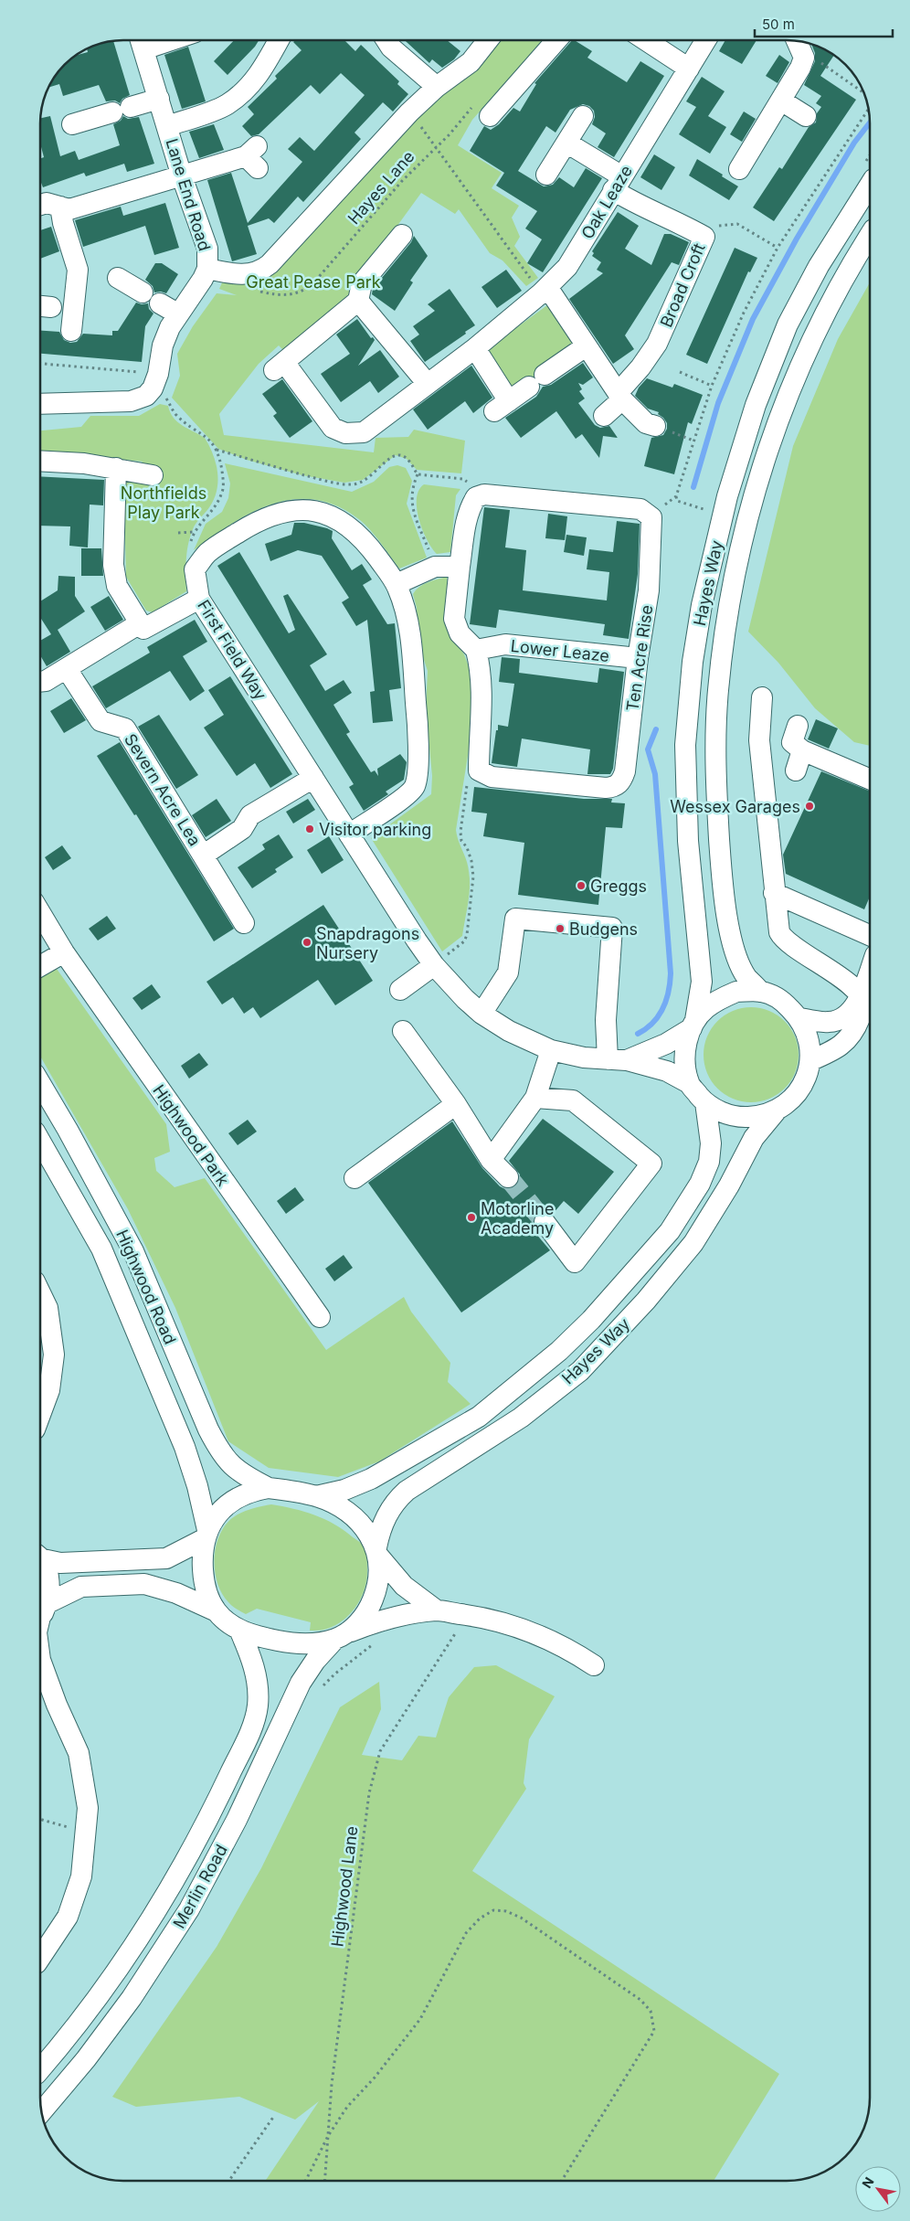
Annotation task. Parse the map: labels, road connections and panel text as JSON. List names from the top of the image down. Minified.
{"streets":{"street":["Lane End Road","Oak Leaze","Broad Croft","Hayes Way","First Field Way","Lower Leaze","Ten Acre Rise","Severn Acre Lea","Highwood Park","Highwood Road","Merlin Road"],"path":["Hayes Lane","Highwood Lane"]},"crossings":[["Oak Leaze","Broad Croft"],["Hayes Way","First Field Way"],["Hayes Way","Merlin Road"],["First Field Way","Severn Acre Lea"],["Lower Leaze","Ten Acre Rise"]],"parks":["Great Pease Park","Northfields Play Park"],"places":["Wessex Garages","Visitor parking","Greggs","Budgens","Snapdragons Nursery","Motorline Academy"],"scale_bar":"50 m","north":"top left"}
